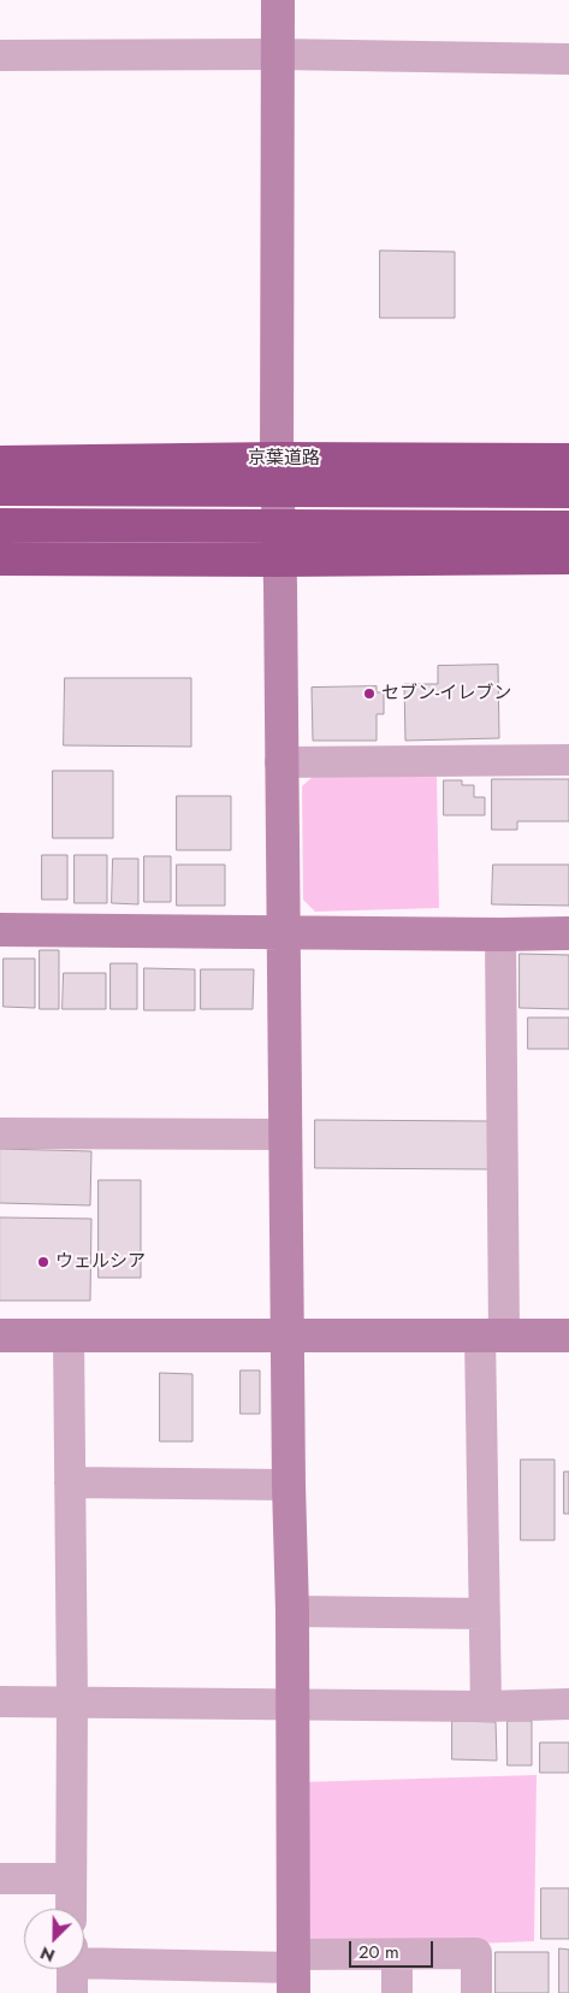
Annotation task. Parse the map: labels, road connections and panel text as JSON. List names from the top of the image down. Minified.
{"streets":{"highway":["京葉道路"]},"places":["セブン-イレブン","ウェルシア"],"scale_bar":"20 m","north":"bottom left"}
